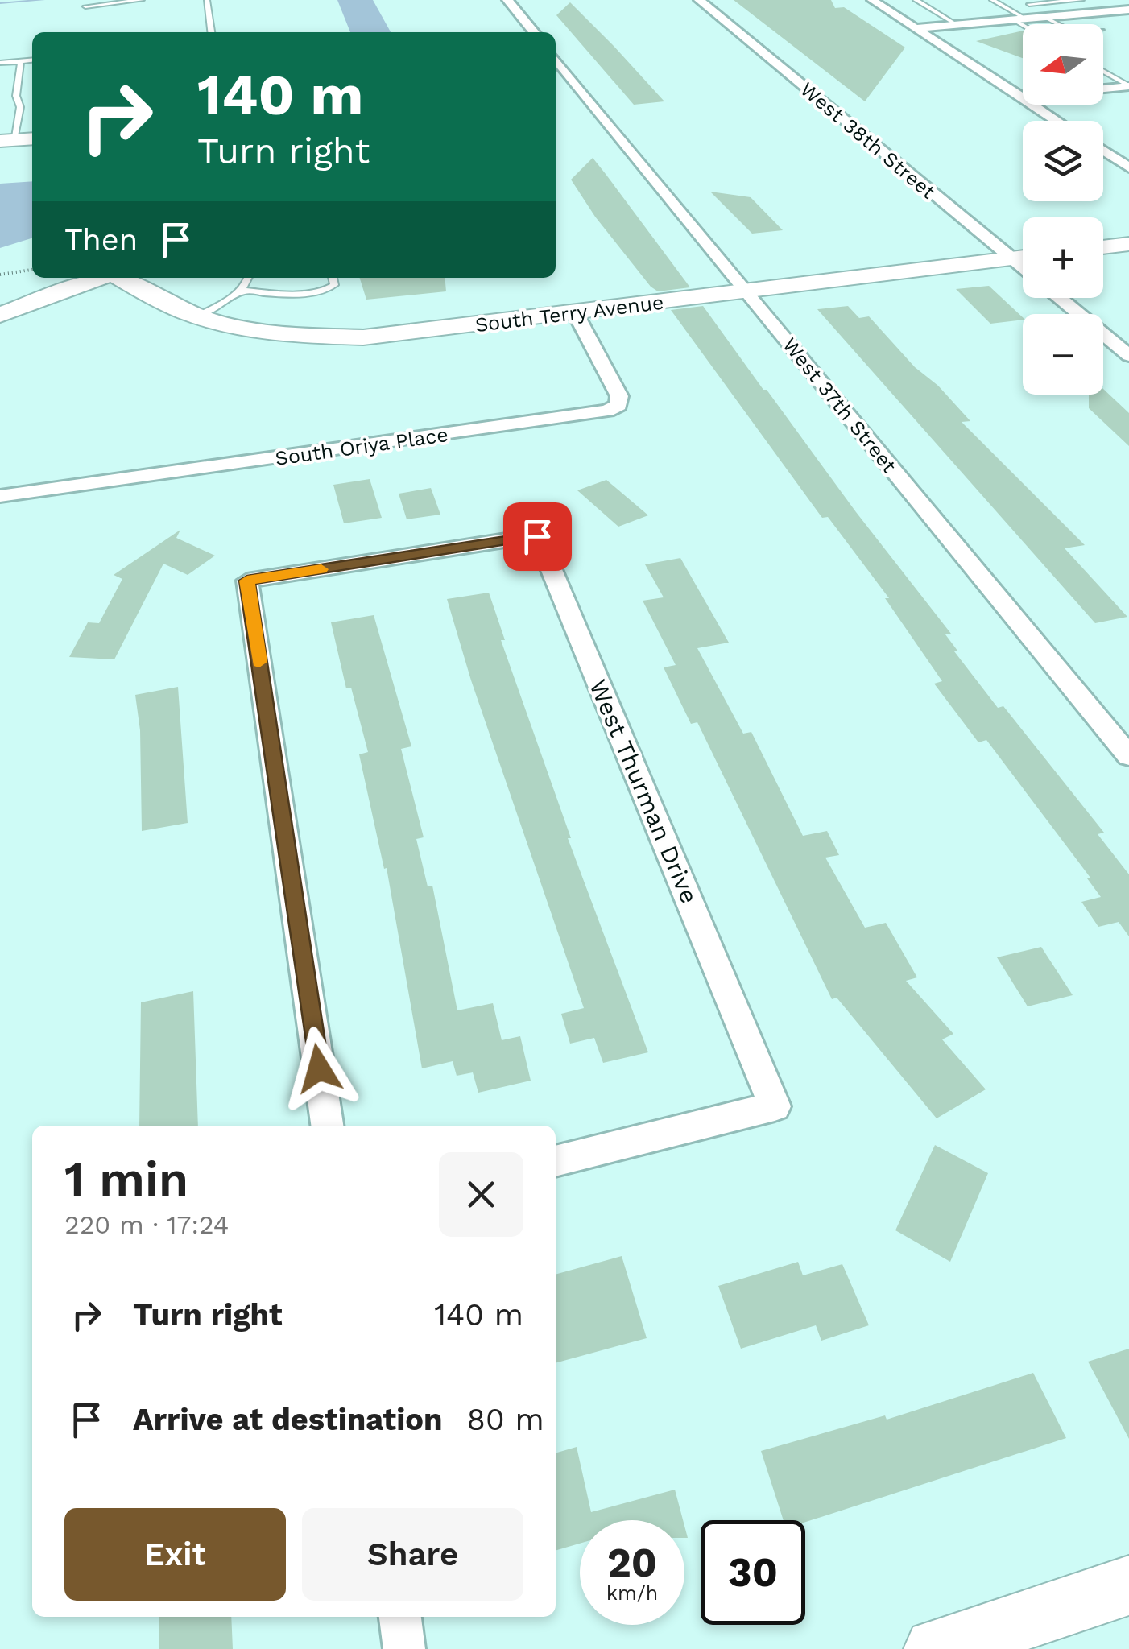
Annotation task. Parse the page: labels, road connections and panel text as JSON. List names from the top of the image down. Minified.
{"streets":{"street":["West 38th Street","South Terry Avenue","West 37th Street","South Oriya Place","West Thurman Drive"]},"crossings":[["West 38th Street","South Terry Avenue"],["South Terry Avenue","West 37th Street"],["South Terry Avenue","South Oriya Place"]],"north":"left","page":{"map_buttons":["+","−"],"turn":["140 m","Turn right"],"then":"Then","heading":["1 min","220 m · 17:24"],"list":[{"name":"Turn right","value":"140 m"},{"name":"Arrive at destination","value":"80 m"}],"buttons":["Exit","Share"],"speed":"20 km/h","limit":"30"}}
